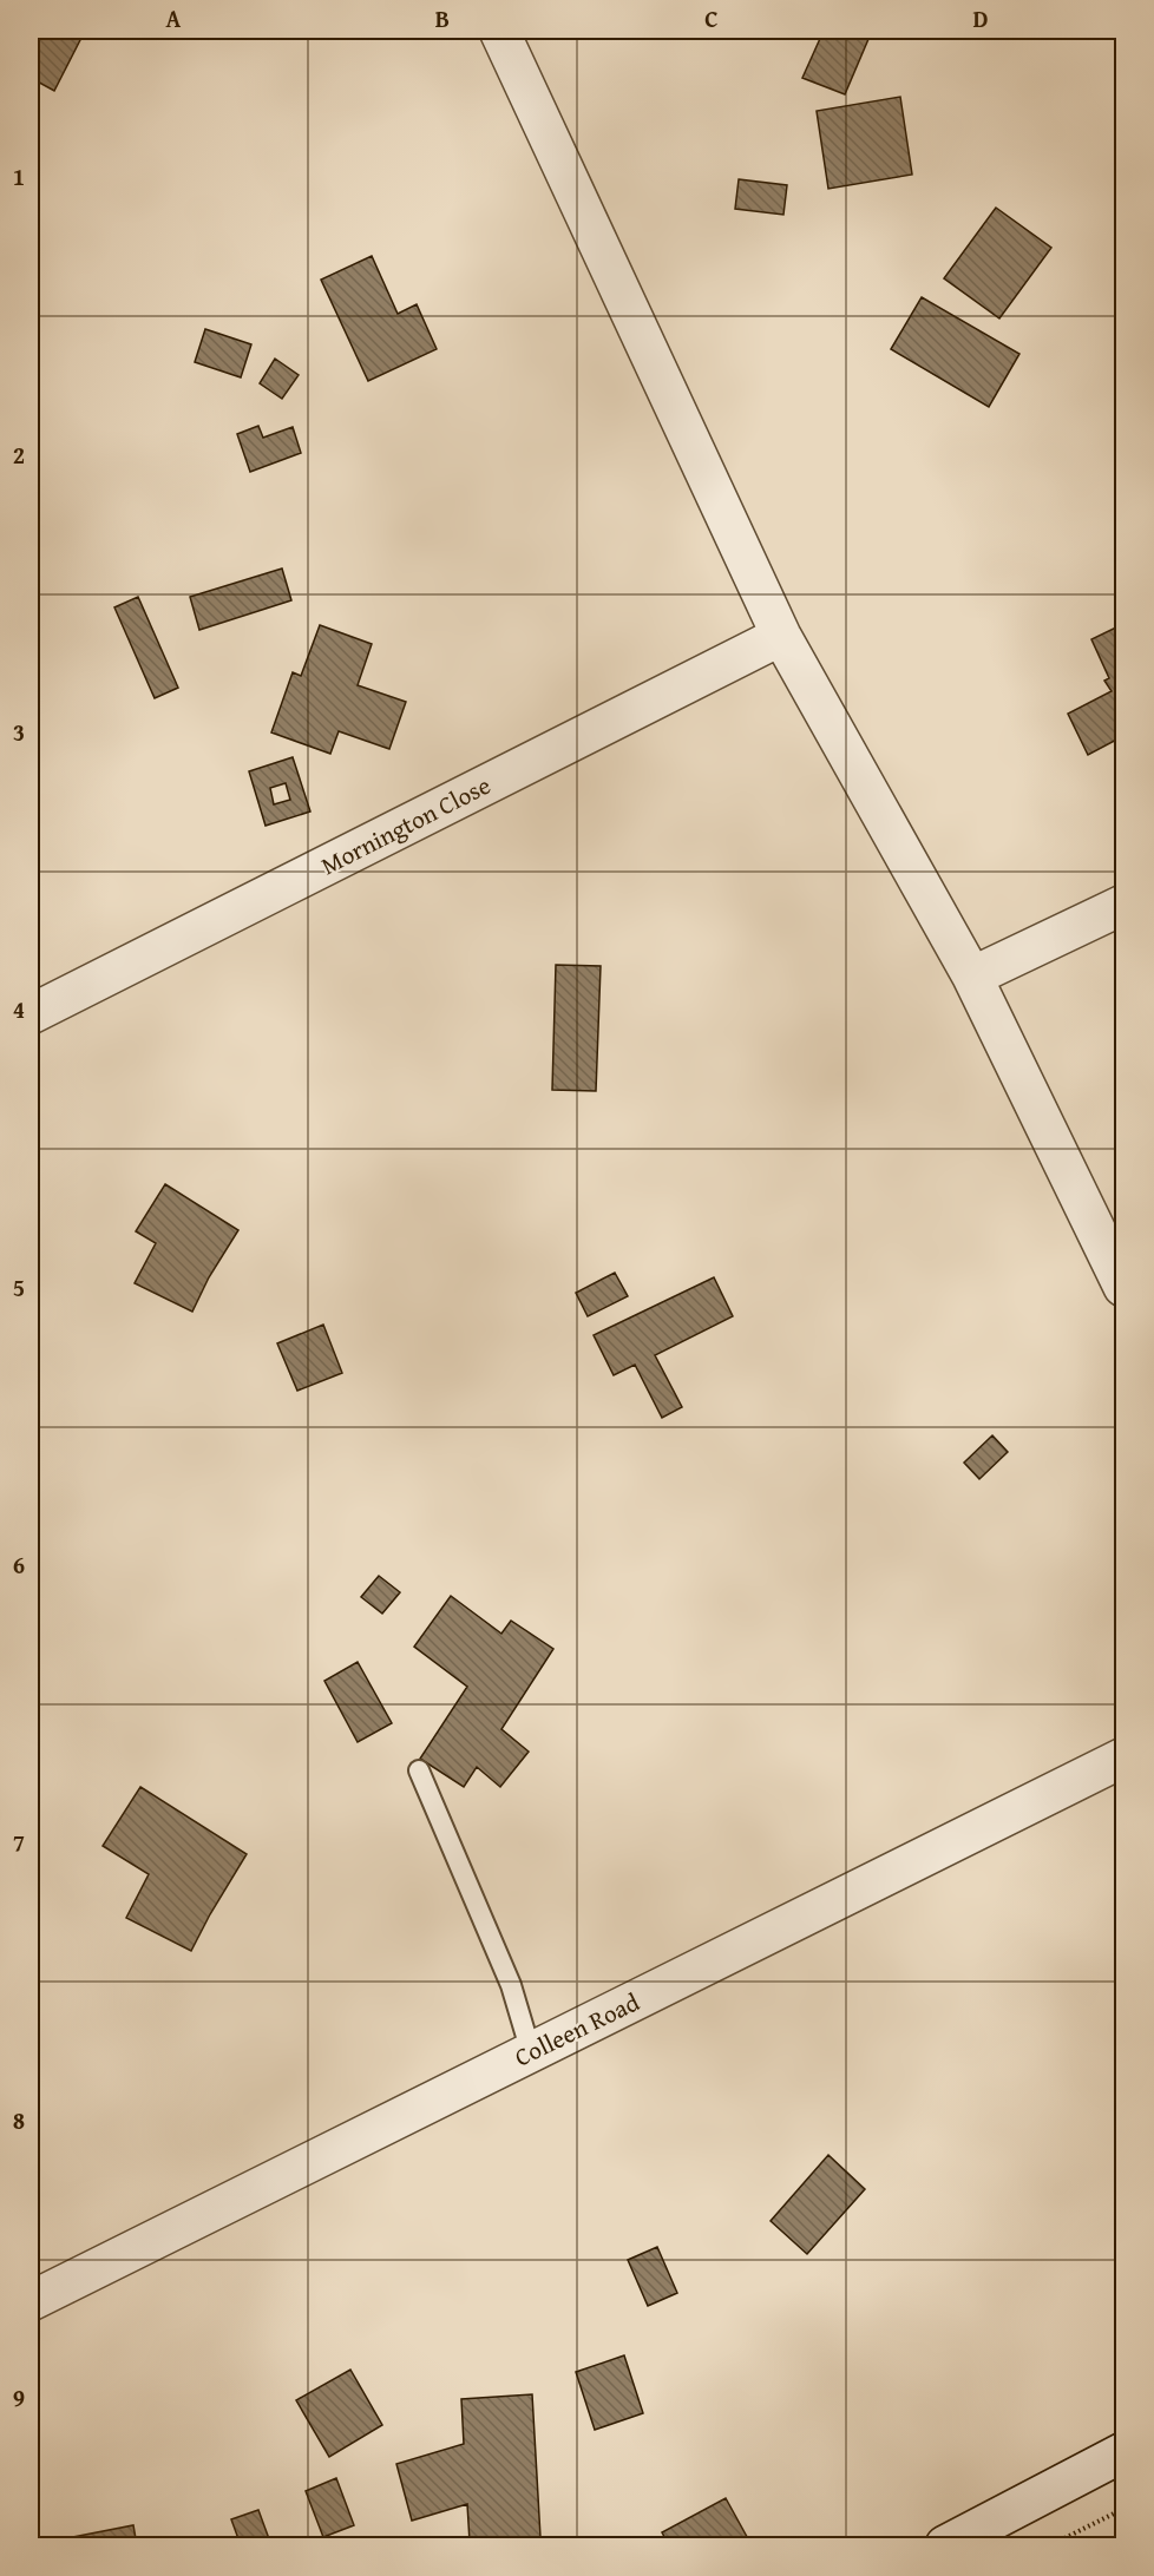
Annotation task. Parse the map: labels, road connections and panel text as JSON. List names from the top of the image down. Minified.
{"streets":{"street":["Mornington Close","Colleen Road"]},"grid":{"columns":["A","B","C","D"],"rows":["1","2","3","4","5","6","7","8","9"]}}
